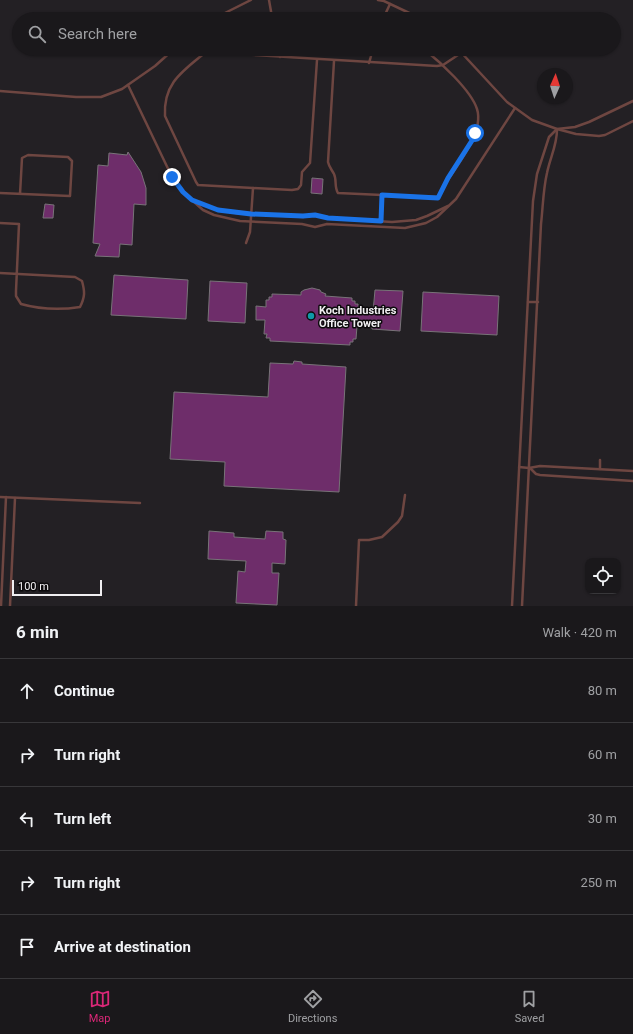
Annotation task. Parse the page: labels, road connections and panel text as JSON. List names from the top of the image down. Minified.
{"places":["Koch Industries Office Tower"],"scale_bar":"100 m","north":"top","page":{"search":"Search here","scale":"100 m","heading":["6 min","Walk · 420 m"],"list":[["Continue","80 m"],["Turn right","60 m"],["Turn left","30 m"],["Turn right","250 m"],"Arrive at destination"],"nav":["Map","Directions","Saved"]}}
